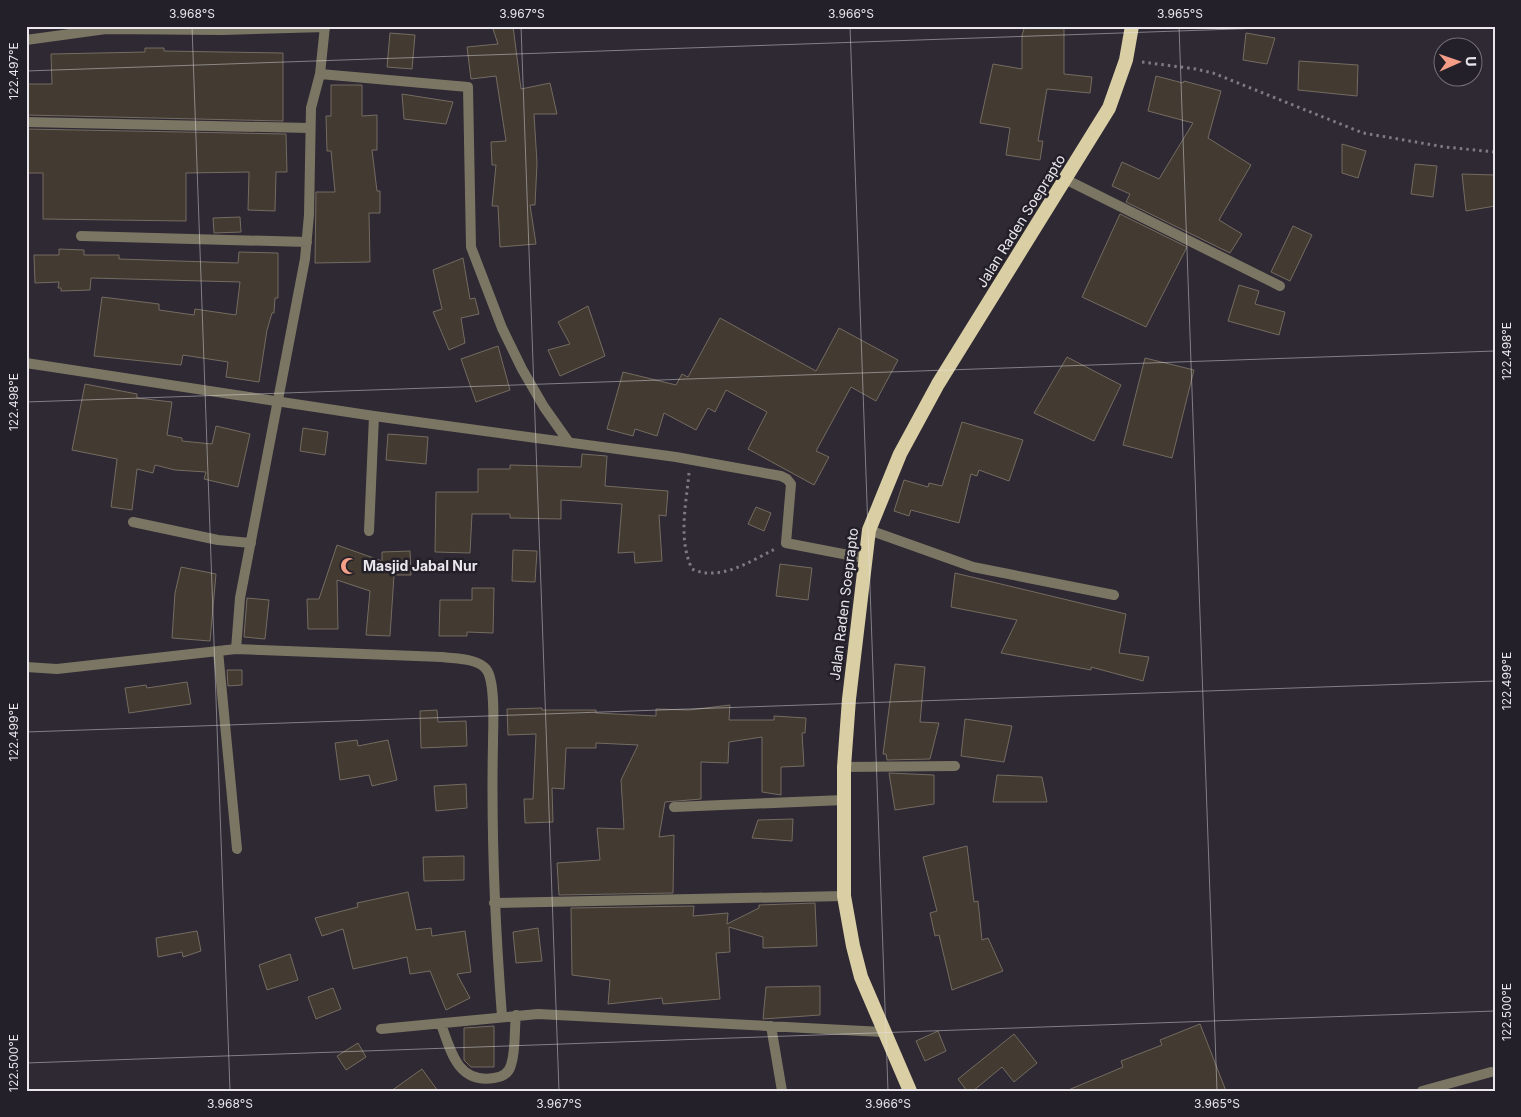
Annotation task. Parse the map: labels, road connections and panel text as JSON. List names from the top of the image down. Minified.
{"streets":{"highway":["Jalan Raden Soeprapto"]},"places":{"mosque":["Masjid Jabal Nur"]},"north":"right","coordinates":["3.968°S","3.967°S","3.966°S","3.965°S","122.497°E","122.498°E","122.499°E","122.500°E"]}
